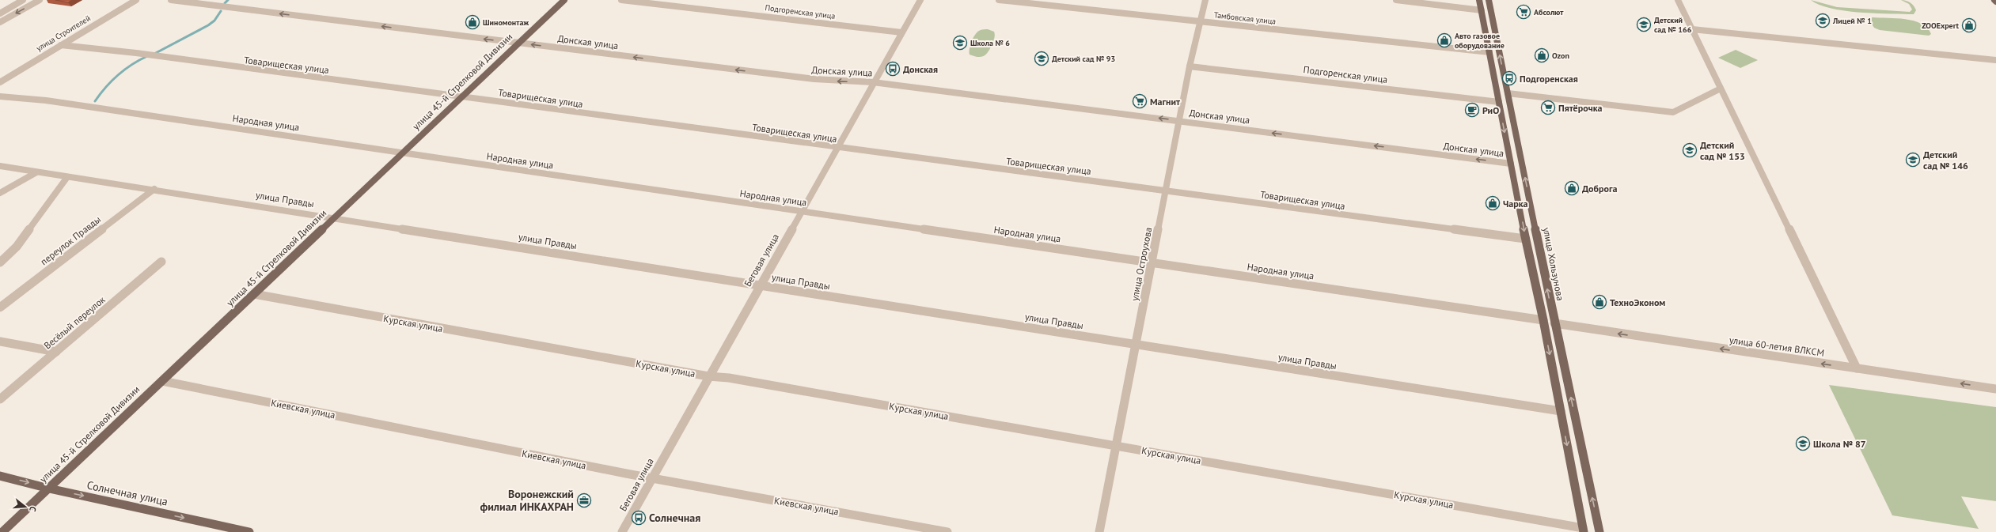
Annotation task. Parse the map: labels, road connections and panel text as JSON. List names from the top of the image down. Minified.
{"streets":{"main road":["улица 45-й Стрелковой Дивизии","улица Хользунова","Солнечная улица"],"street":["Подгоренская улица","Тамбовская улица","улица Строителей","Донская улица","Товарищеская улица","Народная улица","улица Правды","переулок Правды","Беговая улица","улица Остроухова","Весёлый переулок","Курская улица","улица 60-летия ВЛКСМ","Киевская улица"]},"crossings":[["Подгоренская улица","Беговая улица"],["Подгоренская улица","улица Остроухова"],["Тамбовская улица","улица Остроухова"],["улица Строителей","Товарищеская улица"],["Донская улица","улица 45-й Стрелковой Дивизии"],["Донская улица","Беговая улица"],["Донская улица","улица Остроухова"],["Товарищеская улица","улица 45-й Стрелковой Дивизии"],["Товарищеская улица","Беговая улица"],["Товарищеская улица","улица Остроухова"],["улица 45-й Стрелковой Дивизии","Народная улица"],["улица 45-й Стрелковой Дивизии","улица Правды"],["улица 45-й Стрелковой Дивизии","Курская улица"],["улица 45-й Стрелковой Дивизии","Киевская улица"],["улица 45-й Стрелковой Дивизии","Солнечная улица"],["Народная улица","Беговая улица"],["Народная улица","улица Остроухова"],["улица Правды","переулок Правды"],["улица Правды","Беговая улица"],["улица Правды","улица Остроухова"],["Беговая улица","Курская улица"],["Беговая улица","Киевская улица"],["улица Остроухова","Курская улица"],["улица Хользунова","улица 60-летия ВЛКСМ"]],"one_way":["Донская улица","улица 60-летия ВЛКСМ","Солнечная улица"],"places":{"supermarket":["Абсолют","Магнит","Пятёрочка"],"school or university":["Лицей № 1","Детский сад № 166","Школа № 6","Детский сад № 93","Детский сад № 153","Детский сад № 146","Школа № 87"],"shop":["Шиномонтаж","ZOOExpert","Авто газовое оборудование","Ozon","Доброга","Чарка","ТехноЭконом"],"bus stop":["Донская","Подгоренская","Солнечная"],"cafe":["РиО"],"office":["Воронежский филиал ИНКАХРАН"]},"north":"right"}
